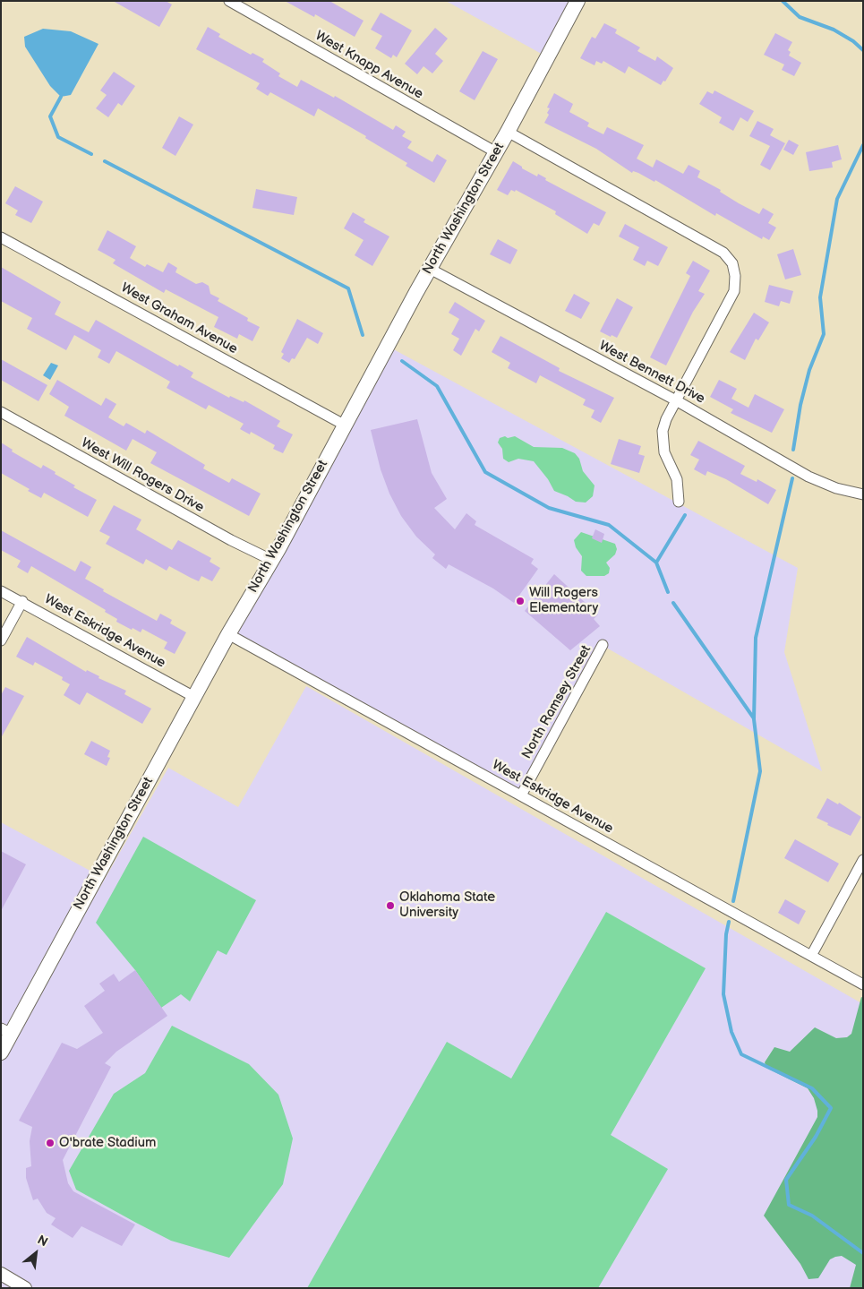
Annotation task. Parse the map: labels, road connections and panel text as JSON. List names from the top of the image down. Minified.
{"streets":{"main road":["North Washington Street"],"street":["West Knapp Avenue","West Graham Avenue","West Bennett Drive","West Will Rogers Drive","West Eskridge Avenue","North Ramsey Street"]},"crossings":[["West Knapp Avenue","North Washington Street"],["North Washington Street","West Graham Avenue"],["North Washington Street","West Bennett Drive"],["North Washington Street","West Will Rogers Drive"],["North Washington Street","West Eskridge Avenue"],["West Eskridge Avenue","North Ramsey Street"]],"places":["Will Rogers Elementary","Oklahoma State University","O'brate Stadium"],"north":"top right"}
